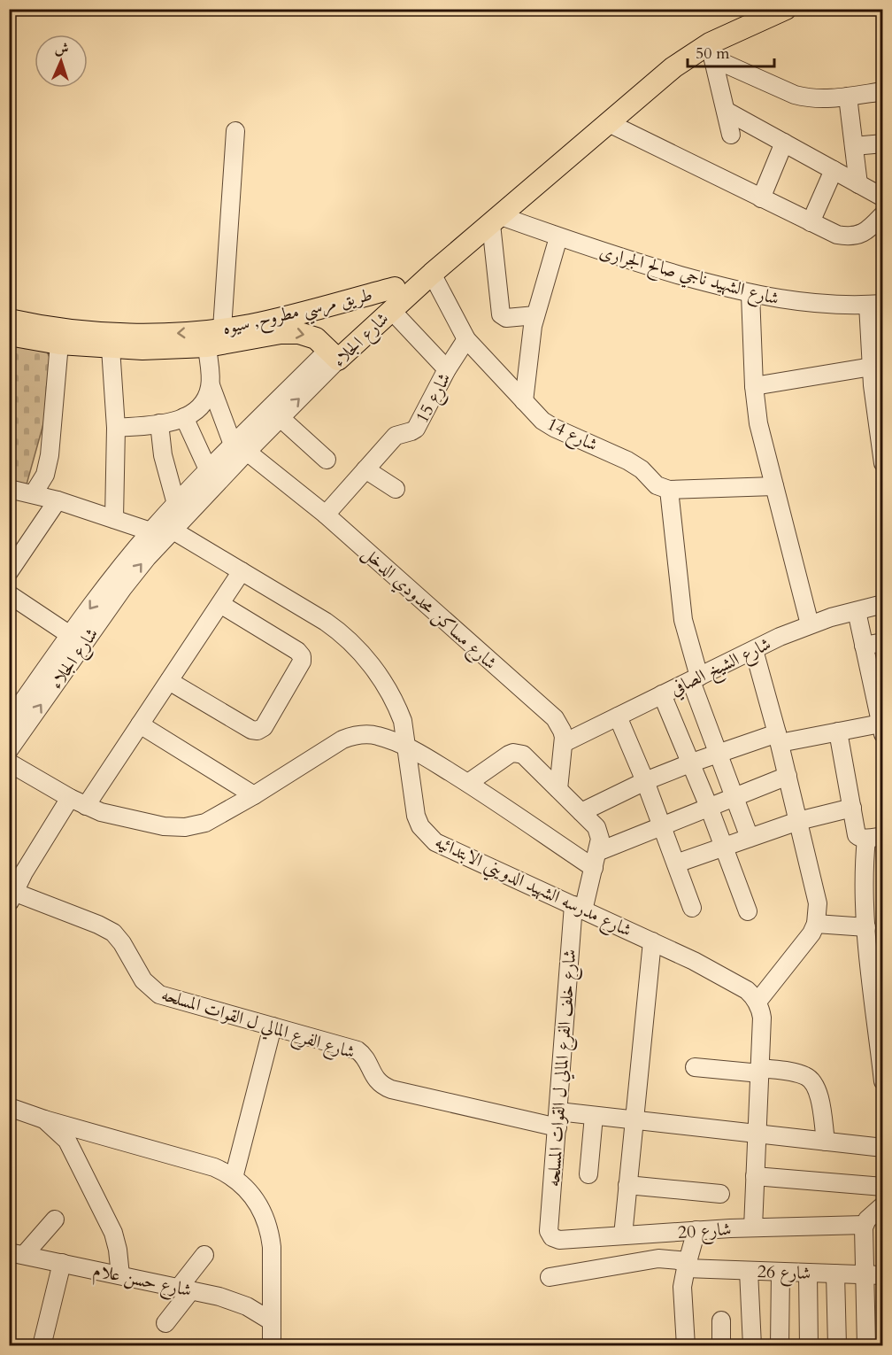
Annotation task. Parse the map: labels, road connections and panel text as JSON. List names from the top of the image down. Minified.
{"streets":{"main road":["طريق مرسي مطروح, سيوه","شارع الجلاء"],"street":["شارع الشهيد ناجي صالح الجرارى","شارع 15","شارع 14","شارع مساكن محدودي الدخل","شارع الشيخ الصافي","شارع مدرسه الشهيد الدويني الابتدائيه","شارع الفرع المالي ل القوات المسلحه","شارع خلف الفرع المالي ل القوات المسلحه","شارع 20","شارع 26","شارع حسن علام"]},"crossings":[["شارع الشهيد ناجي صالح الجرارى","شارع الجلاء"],["طريق مرسي مطروح, سيوه","شارع الجلاء"],["شارع الجلاء","شارع 14"],["شارع الجلاء","شارع مساكن محدودي الدخل"],["شارع الجلاء","شارع مدرسه الشهيد الدويني الابتدائيه"],["شارع 15","شارع 14"],["شارع 15","شارع مساكن محدودي الدخل"],["شارع مساكن محدودي الدخل","شارع الشيخ الصافي"],["شارع مساكن محدودي الدخل","شارع خلف الفرع المالي ل القوات المسلحه"],["شارع مدرسه الشهيد الدويني الابتدائيه","شارع خلف الفرع المالي ل القوات المسلحه"],["شارع الفرع المالي ل القوات المسلحه","شارع خلف الفرع المالي ل القوات المسلحه"],["شارع خلف الفرع المالي ل القوات المسلحه","شارع 20"]],"scale_bar":"50 m","north":"top"}
